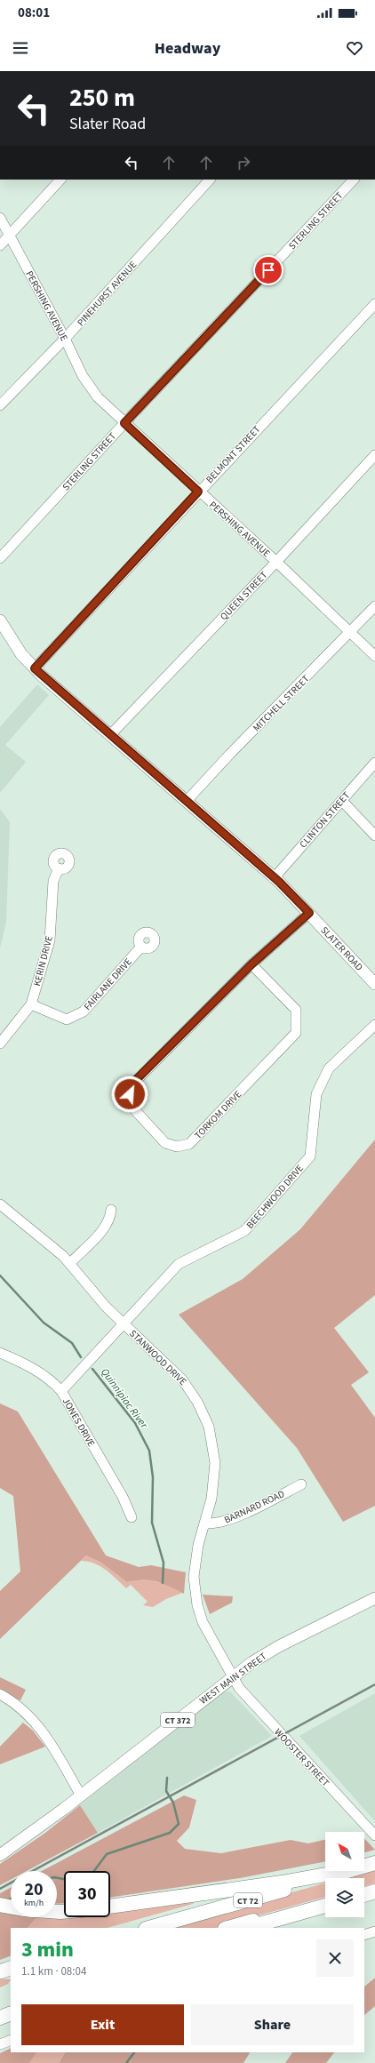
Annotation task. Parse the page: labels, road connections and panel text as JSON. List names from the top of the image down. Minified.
{"streets":{"highway":["CT 72"],"main road":["SLATER ROAD","WEST MAIN STREET","CT 372"],"street":["STERLING STREET","PINEHURST AVENUE","PERSHING AVENUE","BELMONT STREET","QUEEN STREET","MITCHELL STREET","CLINTON STREET","KERIN DRIVE","FAIRLANE DRIVE","TORKOM DRIVE","BEECHWOOD DRIVE","STANWOOD DRIVE","JONES DRIVE","BARNARD ROAD","WOOSTER STREET"]},"crossings":[["STERLING STREET","PERSHING AVENUE"],["PINEHURST AVENUE","PERSHING AVENUE"],["PERSHING AVENUE","BELMONT STREET"],["PERSHING AVENUE","QUEEN STREET"],["PERSHING AVENUE","MITCHELL STREET"],["BELMONT STREET","SLATER ROAD"],["QUEEN STREET","SLATER ROAD"],["MITCHELL STREET","SLATER ROAD"],["CLINTON STREET","SLATER ROAD"],["SLATER ROAD","TORKOM DRIVE"],["KERIN DRIVE","FAIRLANE DRIVE"],["BEECHWOOD DRIVE","STANWOOD DRIVE"],["BEECHWOOD DRIVE","JONES DRIVE"],["STANWOOD DRIVE","BARNARD ROAD"],["STANWOOD DRIVE","WEST MAIN STREET"],["STANWOOD DRIVE","WOOSTER STREET"],["WEST MAIN STREET","WOOSTER STREET"]],"water":["Quinnipiac River"],"north":"top left","page":{"status":"08:01","header":"Headway","turn":["250 m","Slater Road"],"speed":"20 km/h","limit":"30","heading":["3 min","1.1 km · 08:04"],"buttons":["Exit","Share"]}}
